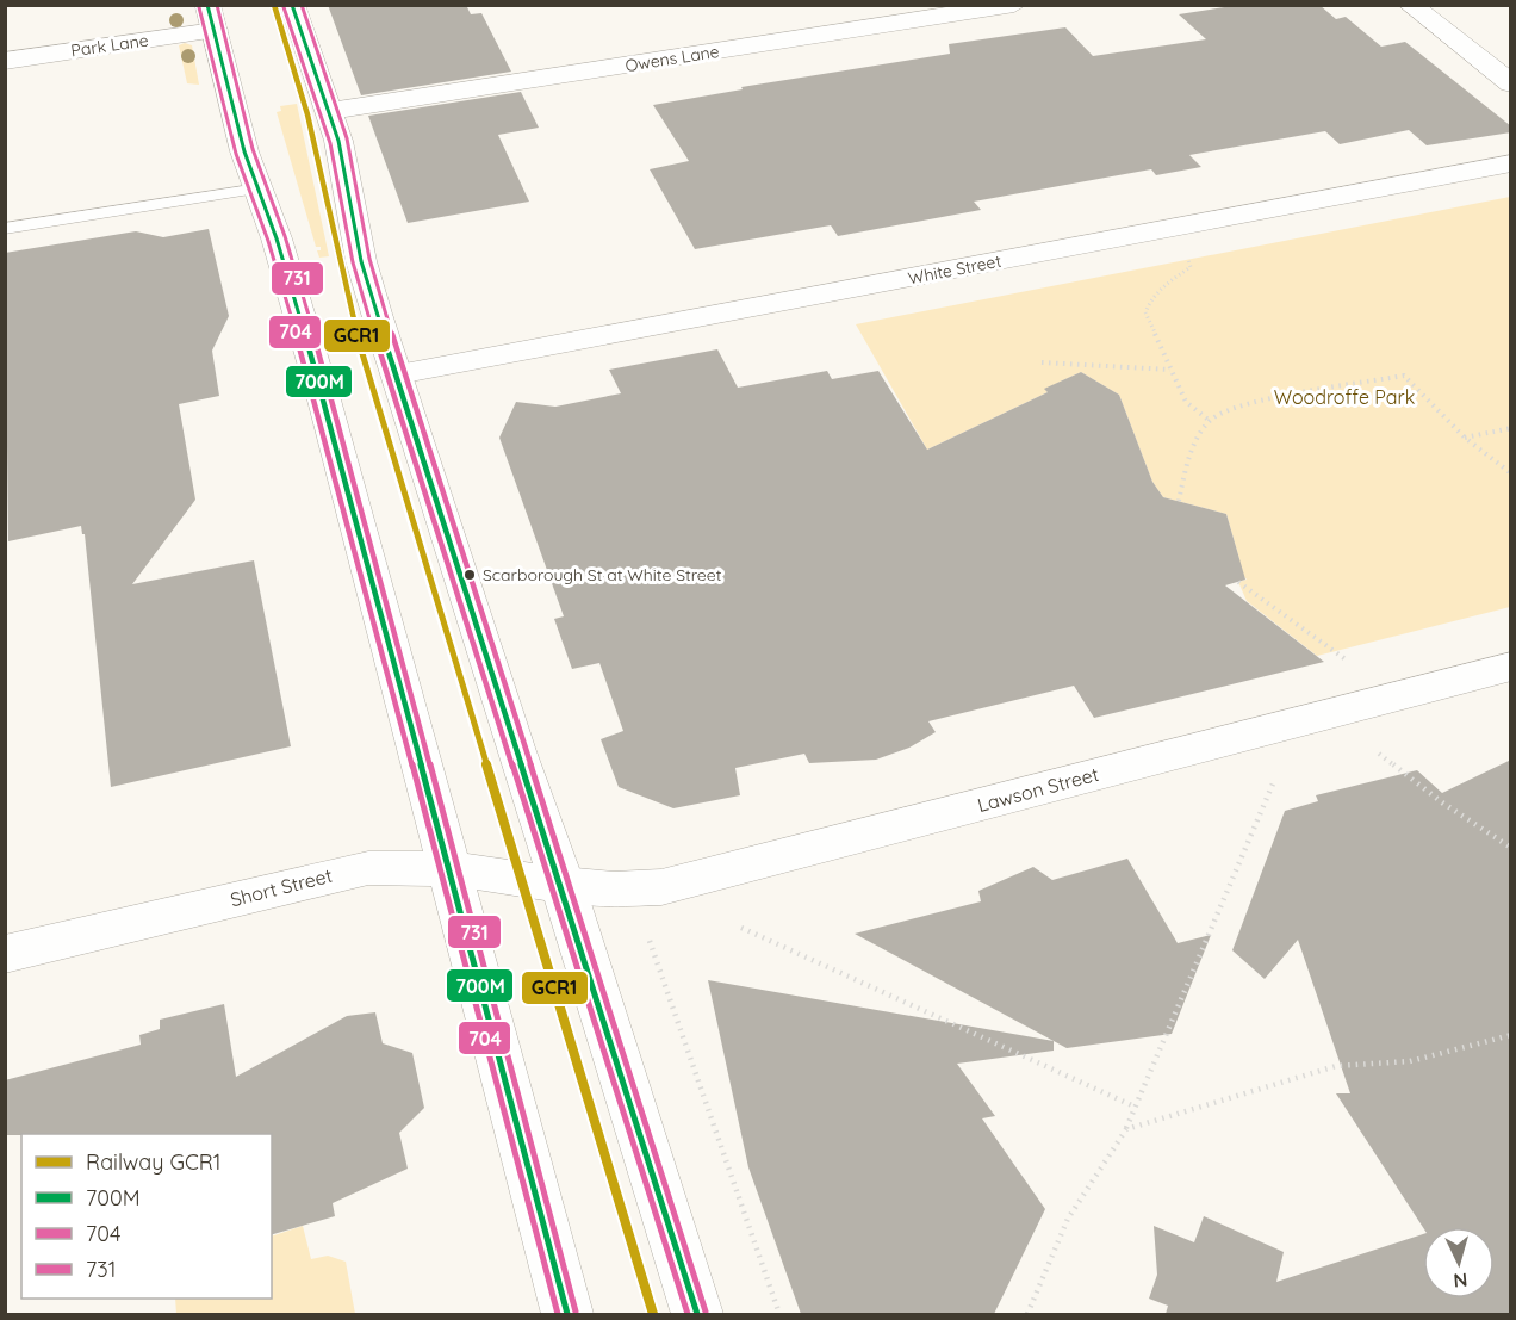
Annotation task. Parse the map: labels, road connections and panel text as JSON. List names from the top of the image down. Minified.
{"streets":{"street":["Park Lane","Owens Lane","White Street","Lawson Street","Short Street"]},"crossings":[["Lawson Street","Short Street"]],"parks":["Woodroffe Park"],"places":["Scarborough St at White Street"],"lines":["rail line GCR1","transit line 700M","transit line 731","transit line 704"],"legend":["Railway GCR1","700M","704","731"],"north":"bottom"}
